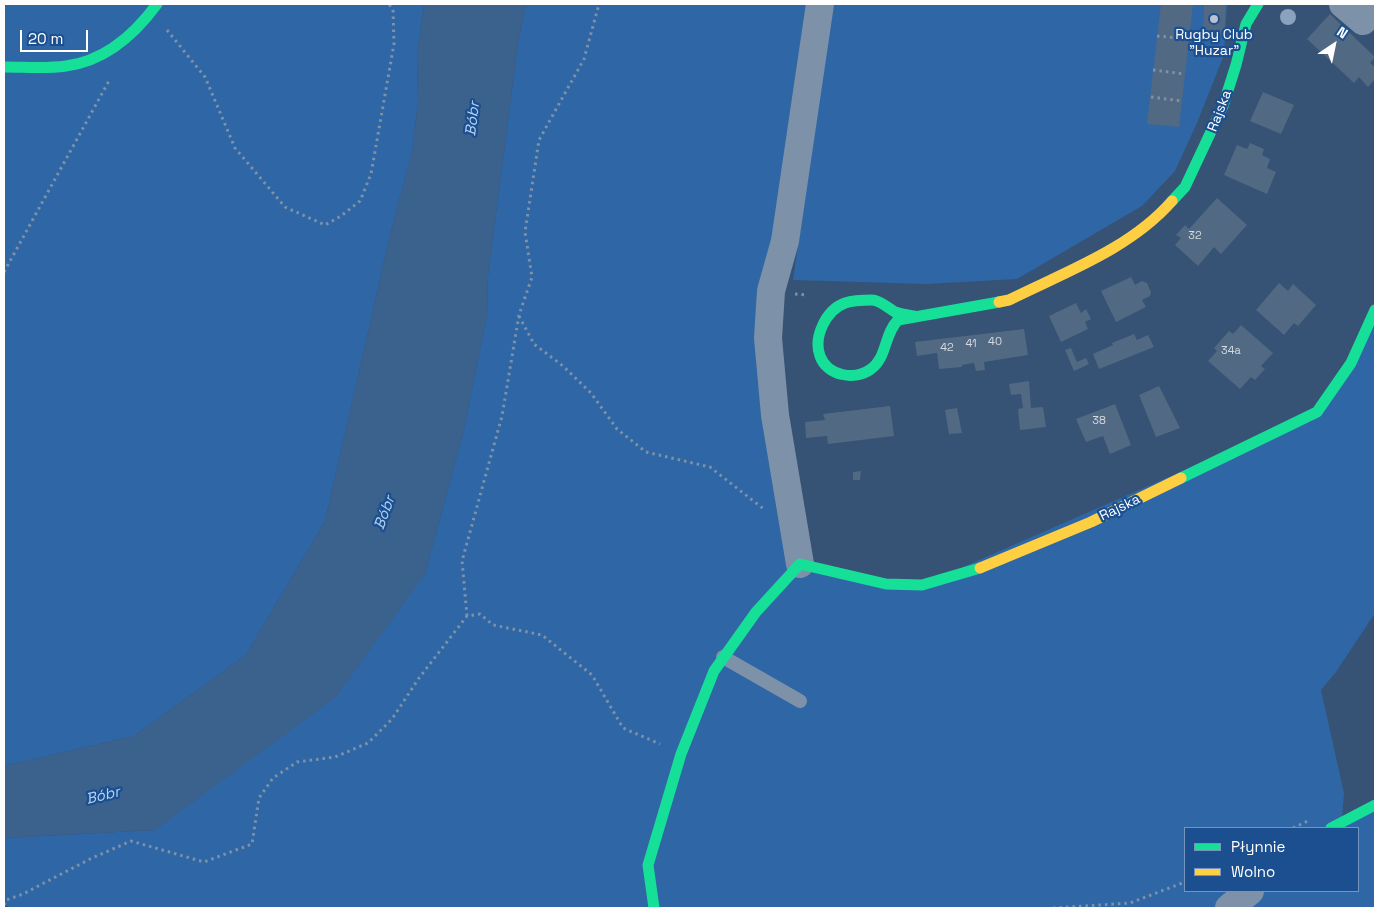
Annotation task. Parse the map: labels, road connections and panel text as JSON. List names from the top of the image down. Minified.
{"streets":{"street":["Rajska"]},"water":["Bóbr"],"places":["Rugby Club \"Huzar\""],"house_numbers":["32","40","41","42","34a","38"],"legend":["Płynnie","Wolno"],"scale_bar":"20 m","north":"top right"}
